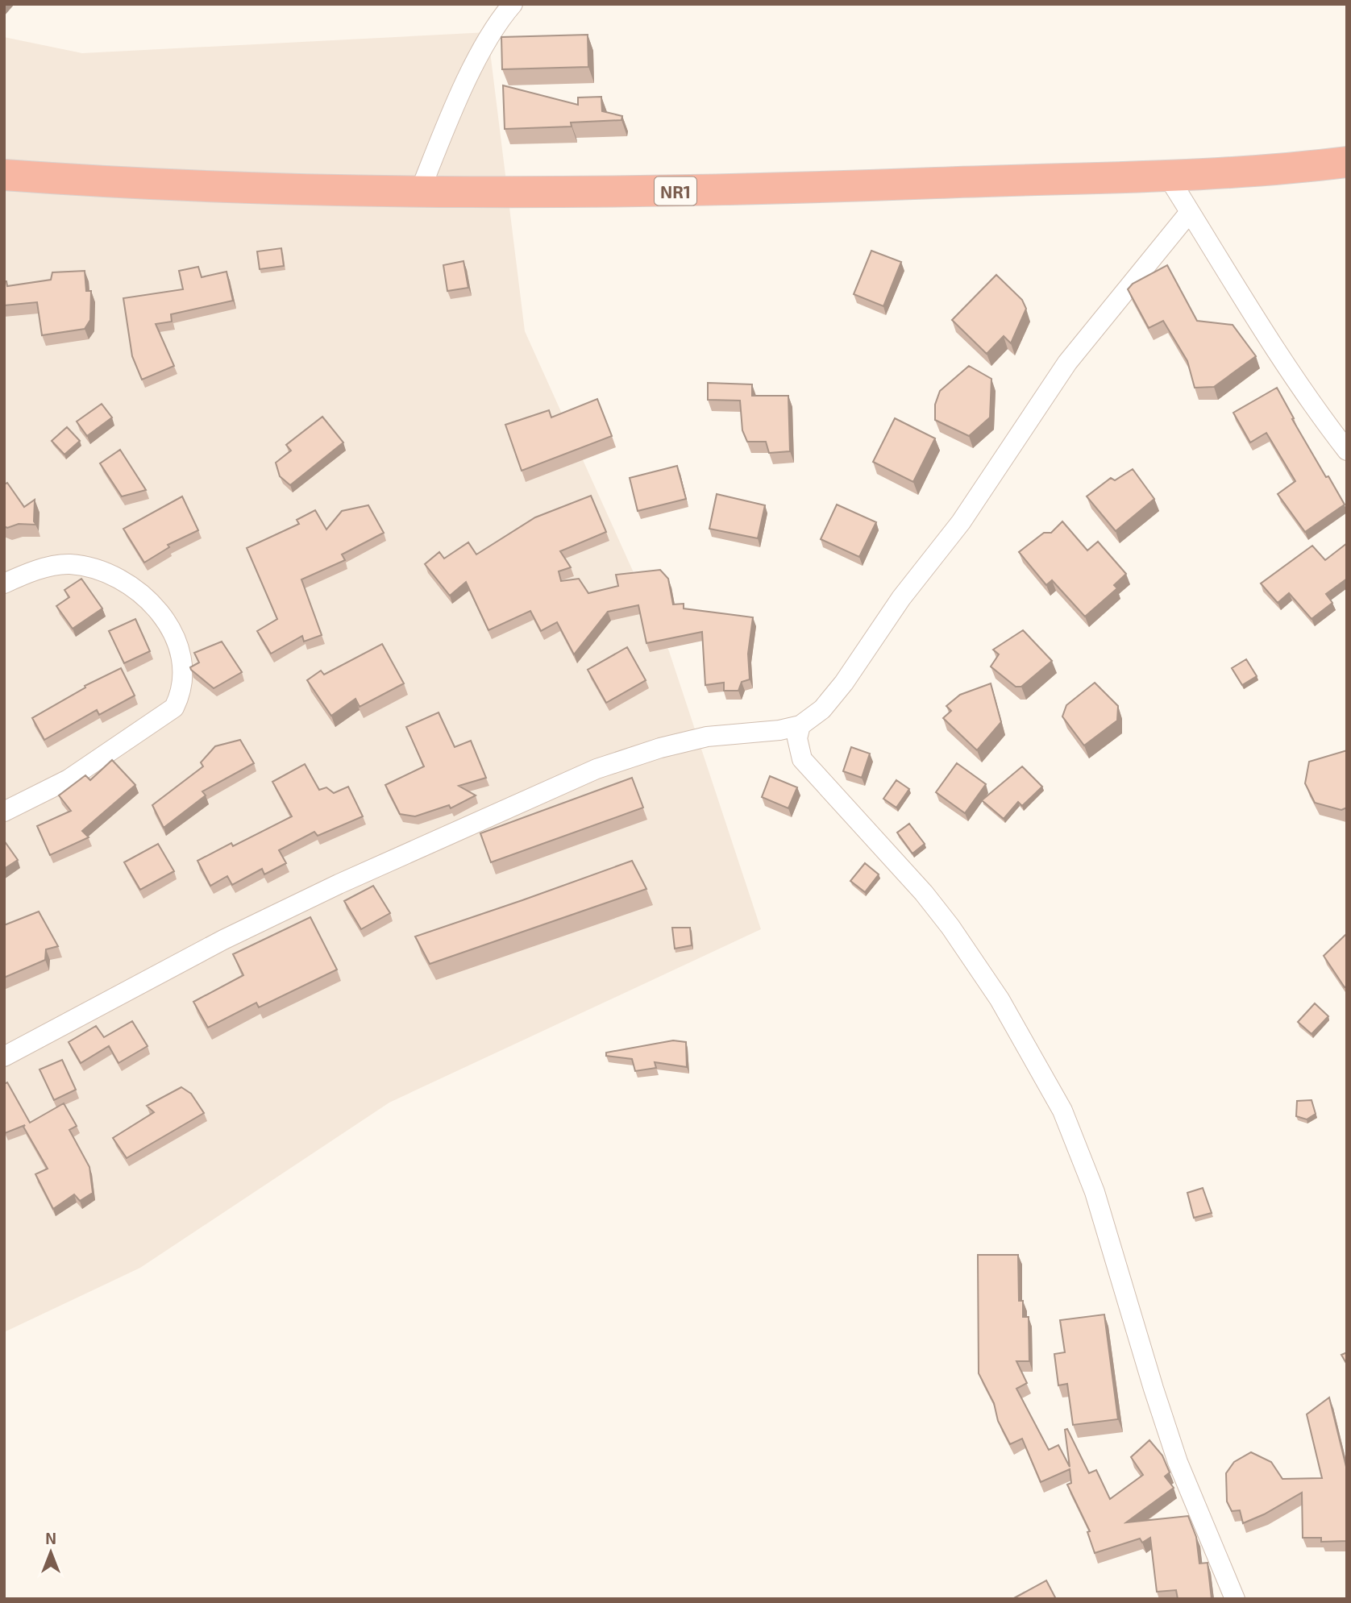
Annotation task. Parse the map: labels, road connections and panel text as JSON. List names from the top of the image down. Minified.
{"streets":{"highway":["NR1"]},"north":"top"}
